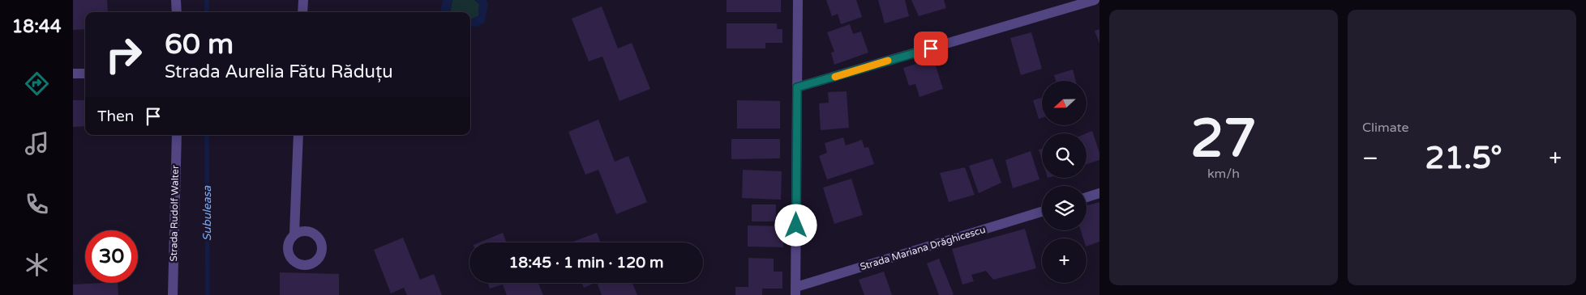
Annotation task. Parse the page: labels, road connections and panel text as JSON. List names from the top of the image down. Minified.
{"streets":{"street":["Strada Rudolf Walter","Strada Mariana Drăghicescu"]},"water":["Subuleasa"],"north":"left","page":{"tabs":"18:44","tile":[["27","km/h"],"Climate"],"turn":["60 m","Strada Aurelia Fătu Răduțu"],"map_buttons":"+","then":"Then","heat":["−","21.5°","+"],"limit":"30","trip":"18:45 · 1 min · 120 m"}}
